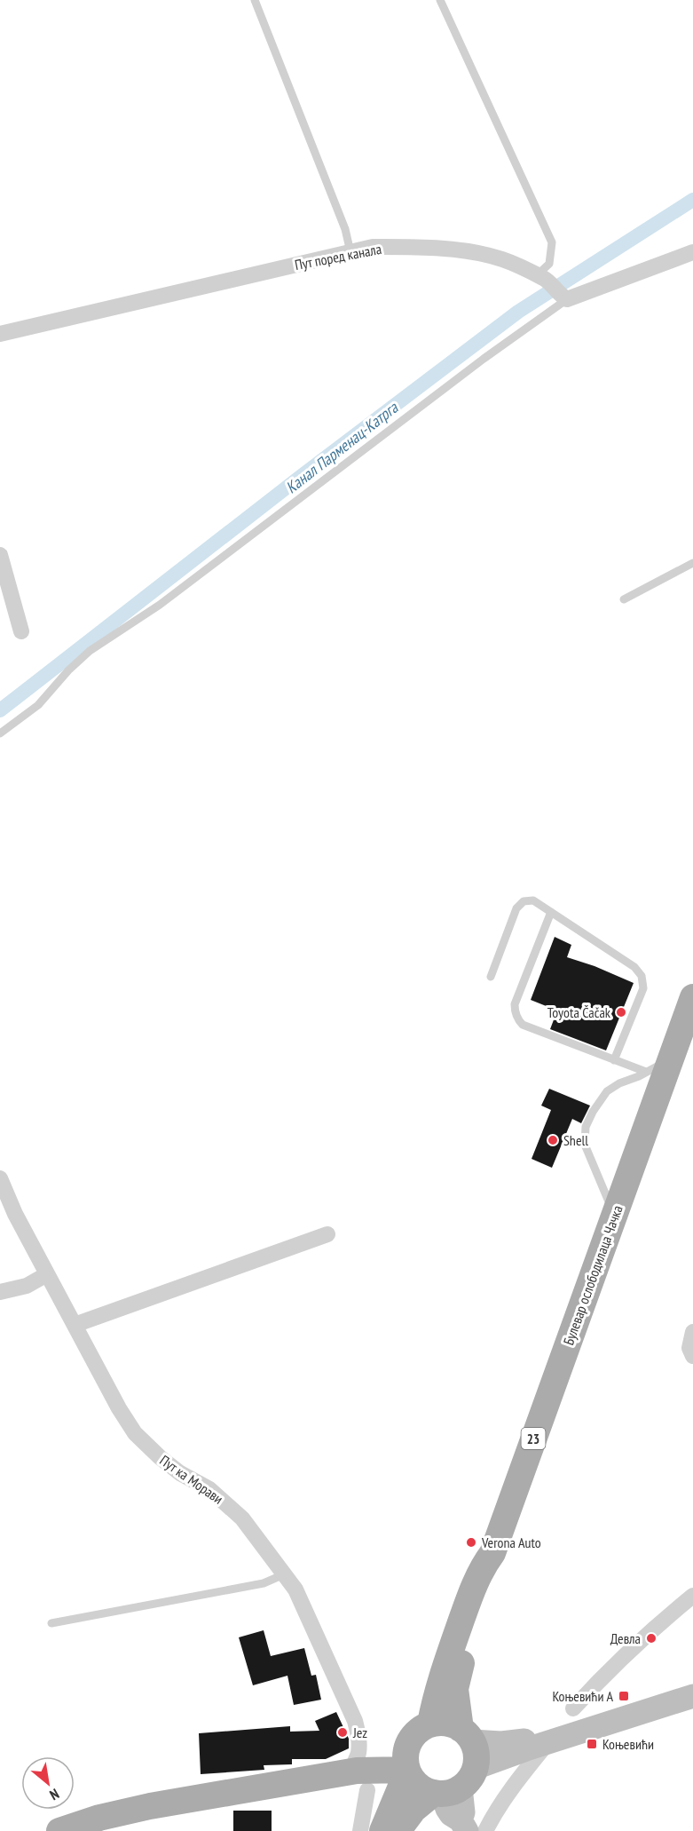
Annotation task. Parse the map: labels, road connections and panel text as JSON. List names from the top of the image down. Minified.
{"streets":{"main road":["Булевар ослободилаца Чачка","23"],"street":["Пут поред канала","Пут ка Морави"]},"crossings":[["Булевар ослободилаца Чачка","23"]],"water":["Канал Парменац-Катрга"],"places":{"other":["Toyota Čačak","Shell","Verona Auto","Девла","Jez"],"transit":["Коњевићи А","Коњевићи"]},"north":"bottom right"}
